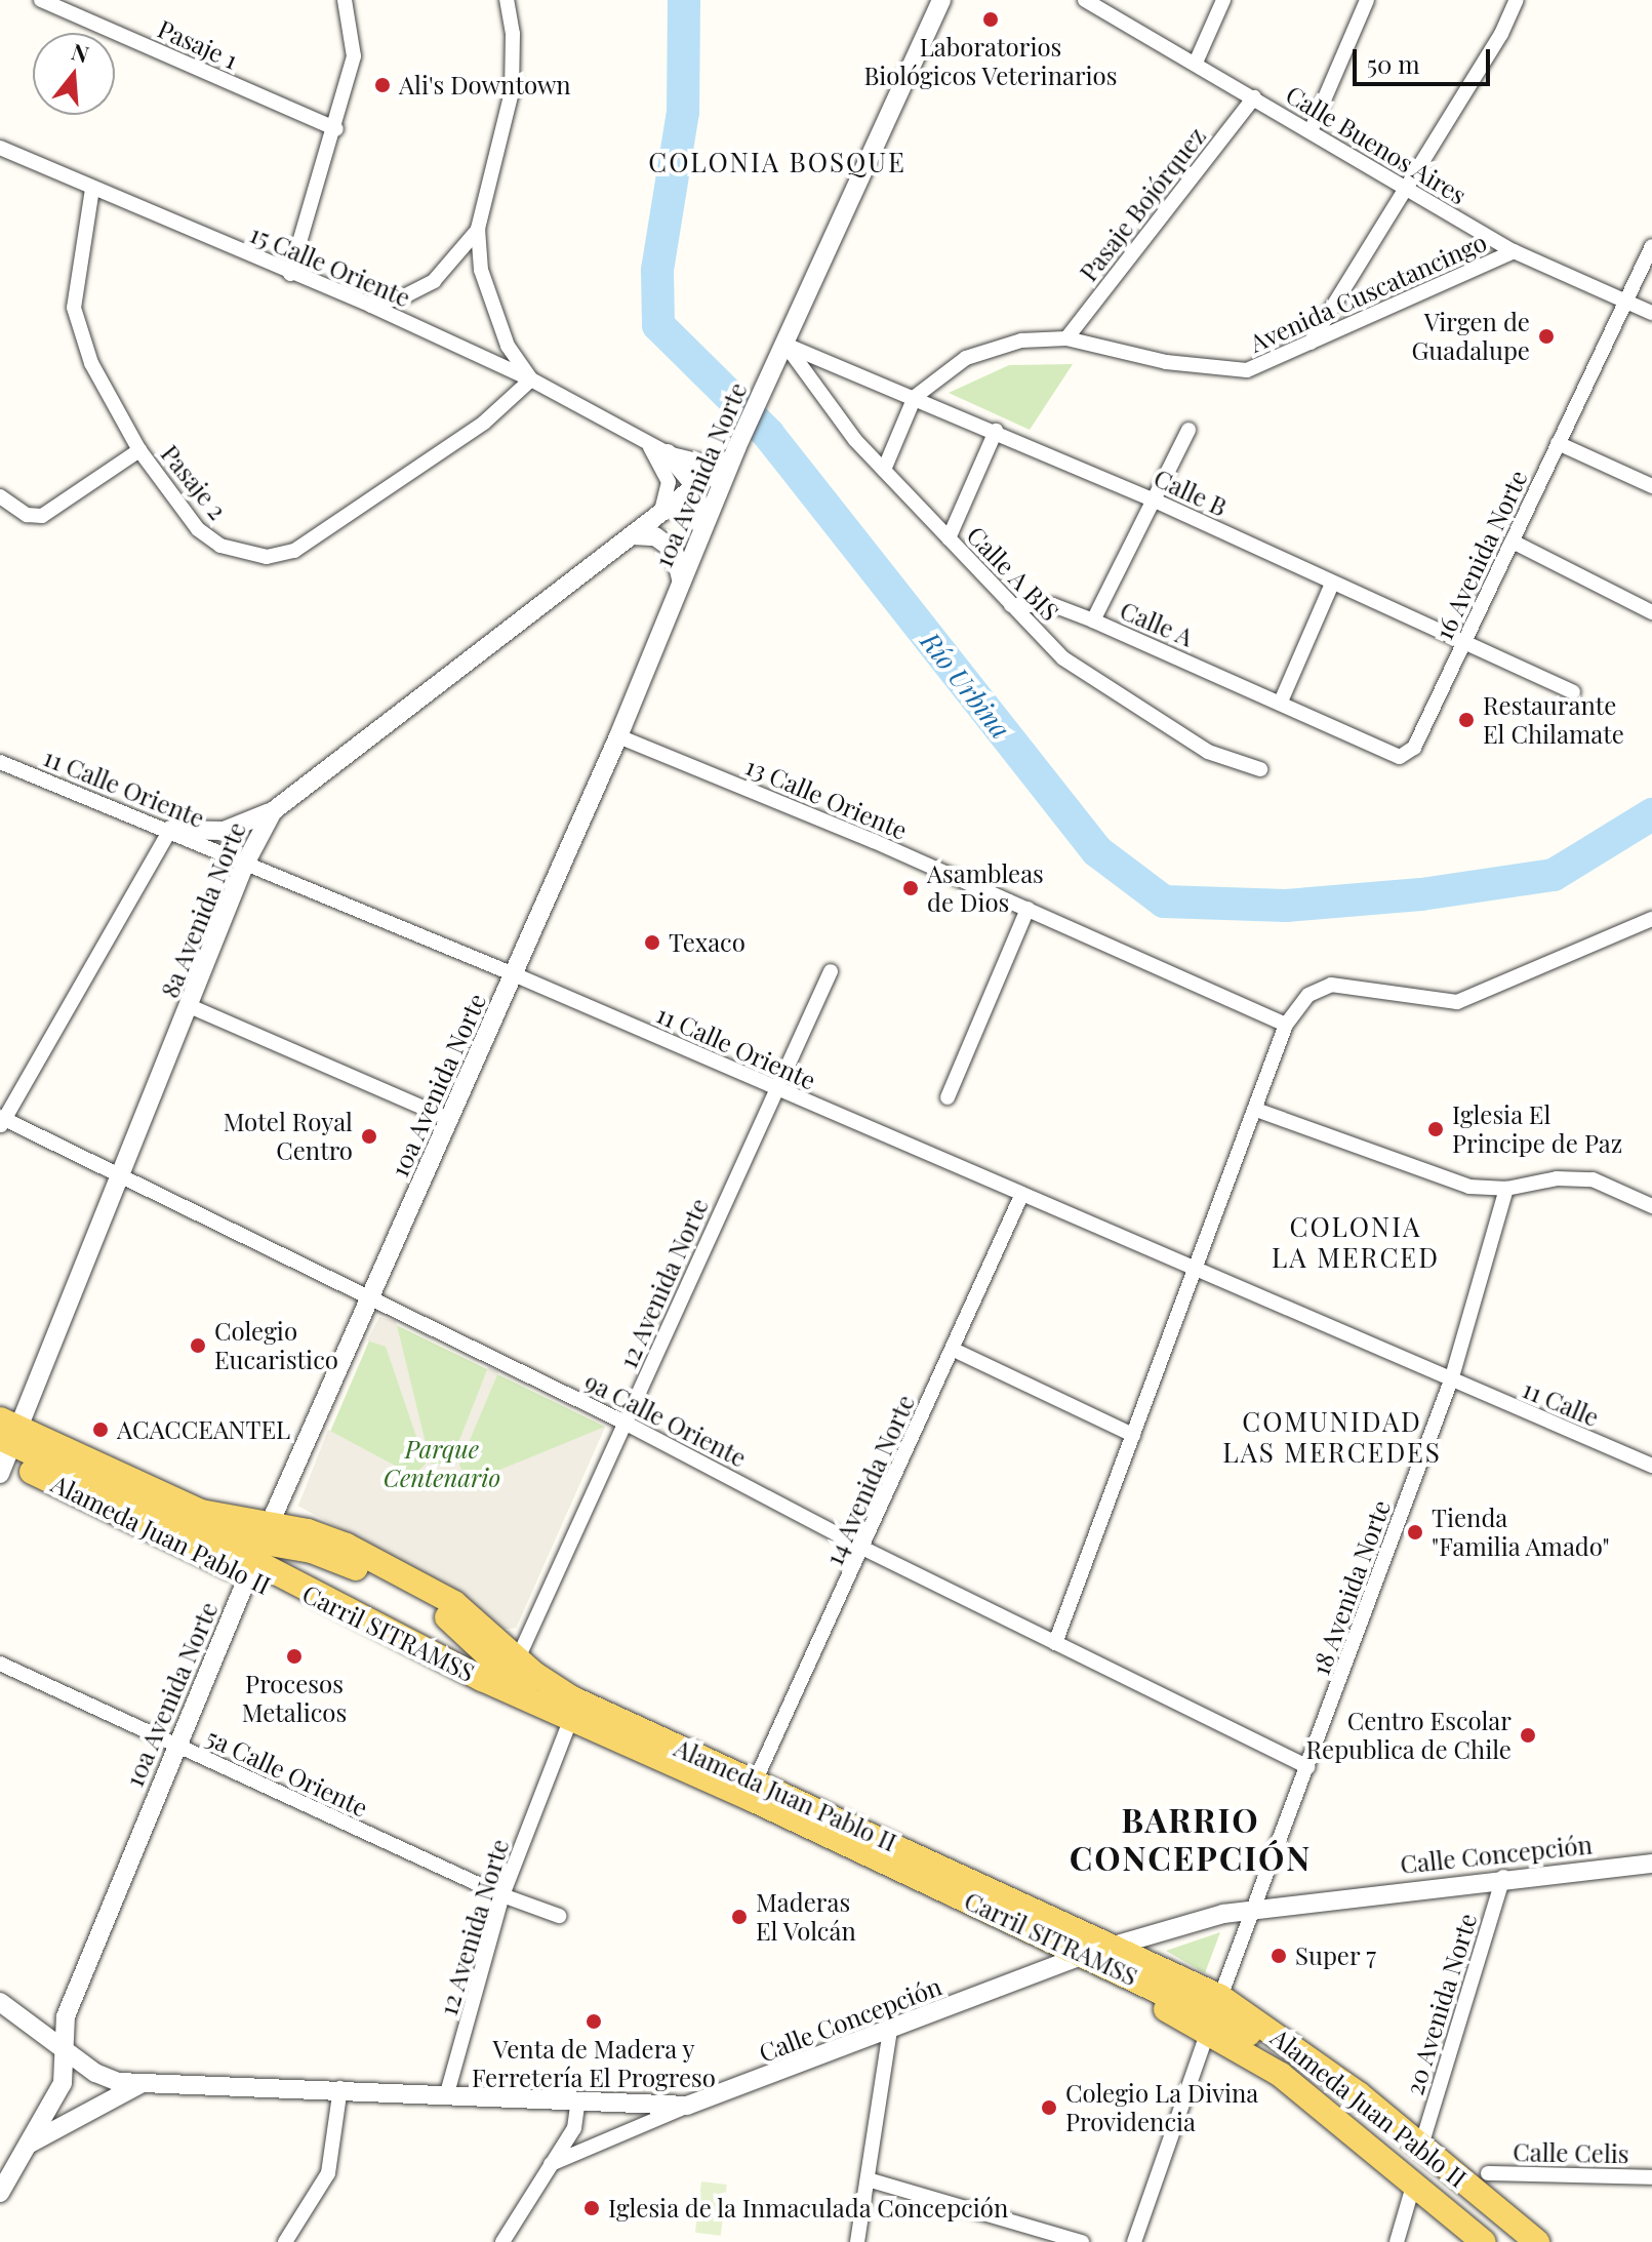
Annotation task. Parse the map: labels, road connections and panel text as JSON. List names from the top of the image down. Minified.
{"streets":{"main road":["Alameda Juan Pablo II","Carril SITRAMSS"],"street":["Pasaje 1","Calle Buenos Aires","Pasaje Bojórquez","15 Calle Oriente","Avenida Cuscatancingo","10a Avenida Norte","Pasaje 2","Calle B","16 Avenida Norte","Calle A BIS","Calle A","11 Calle Oriente","13 Calle Oriente","8a Avenida Norte","12 Avenida Norte","11 Calle","9a Calle Oriente","14 Avenida Norte","18 Avenida Norte","5a Calle Oriente","Calle Concepción","20 Avenida Norte","Calle Celis"]},"crossings":[["Calle Buenos Aires","Pasaje Bojórquez"],["Calle Buenos Aires","Avenida Cuscatancingo"],["Calle Buenos Aires","16 Avenida Norte"],["Pasaje Bojórquez","Avenida Cuscatancingo"],["15 Calle Oriente","10a Avenida Norte"],["15 Calle Oriente","Pasaje 2"],["15 Calle Oriente","8a Avenida Norte"],["Avenida Cuscatancingo","Calle B"],["10a Avenida Norte","Calle B"],["10a Avenida Norte","Calle A BIS"],["10a Avenida Norte","11 Calle Oriente"],["10a Avenida Norte","13 Calle Oriente"],["10a Avenida Norte","8a Avenida Norte"],["10a Avenida Norte","9a Calle Oriente"],["10a Avenida Norte","Alameda Juan Pablo II"],["10a Avenida Norte","Carril SITRAMSS"],["10a Avenida Norte","5a Calle Oriente"],["10a Avenida Norte","Calle Concepción"],["Calle B","16 Avenida Norte"],["Calle B","Calle A BIS"],["16 Avenida Norte","Calle A"],["Calle A BIS","Calle A"],["11 Calle Oriente","8a Avenida Norte"],["11 Calle Oriente","12 Avenida Norte"],["11 Calle Oriente","11 Calle"],["11 Calle Oriente","14 Avenida Norte"],["11 Calle Oriente","18 Avenida Norte"],["8a Avenida Norte","9a Calle Oriente"],["8a Avenida Norte","Alameda Juan Pablo II"],["8a Avenida Norte","Carril SITRAMSS"],["12 Avenida Norte","9a Calle Oriente"],["12 Avenida Norte","Alameda Juan Pablo II"],["12 Avenida Norte","5a Calle Oriente"],["12 Avenida Norte","Calle Concepción"],["11 Calle","18 Avenida Norte"],["9a Calle Oriente","14 Avenida Norte"],["9a Calle Oriente","18 Avenida Norte"],["14 Avenida Norte","Alameda Juan Pablo II"],["Alameda Juan Pablo II","18 Avenida Norte"],["Alameda Juan Pablo II","Carril SITRAMSS"],["Alameda Juan Pablo II","Calle Concepción"],["Alameda Juan Pablo II","20 Avenida Norte"],["18 Avenida Norte","Calle Concepción"],["Carril SITRAMSS","Calle Concepción"],["Calle Concepción","20 Avenida Norte"]],"districts":["COLONIA BOSQUE","COLONIA LA MERCED","COMUNIDAD LAS MERCEDES","BARRIO CONCEPCIÓN"],"water":["Río Urbina"],"parks":["Parque Centenario"],"places":["Laboratorios Biológicos Veterinarios","Ali's Downtown","Virgen de Guadalupe","Restaurante El Chilamate","Asambleas de Dios","Texaco","Iglesia El Principe de Paz","Motel Royal Centro","Colegio Eucaristico","ACACCEANTEL","Tienda \"Familia Amado\"","Procesos Metalicos","Centro Escolar Republica de Chile","Maderas El Volcán","Super 7","Venta de Madera y Ferretería El Progreso","Colegio La Divina Providencia","Iglesia de la Inmaculada Concepción"],"scale_bar":"50 m","north":"top"}
